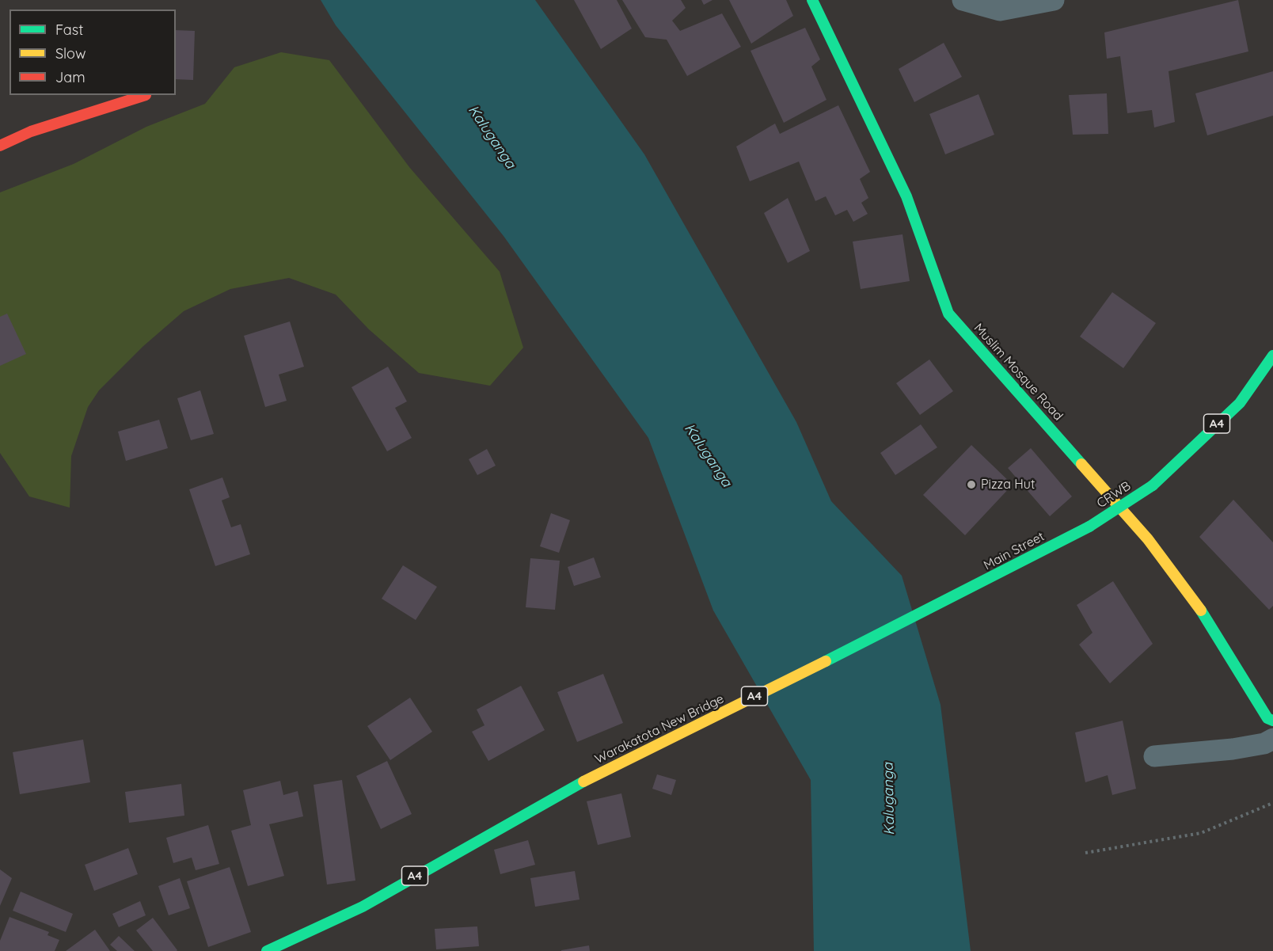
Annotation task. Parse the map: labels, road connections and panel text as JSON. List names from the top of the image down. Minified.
{"streets":{"main road":["Muslim Mosque Road","A4","CRWB","Main Street","Warakatota New Bridge"]},"crossings":[["CRWB","Main Street"],["Main Street","Warakatota New Bridge"]],"water":["Kaluganga"],"places":["Pizza Hut"],"legend":["Fast","Slow","Jam"]}
